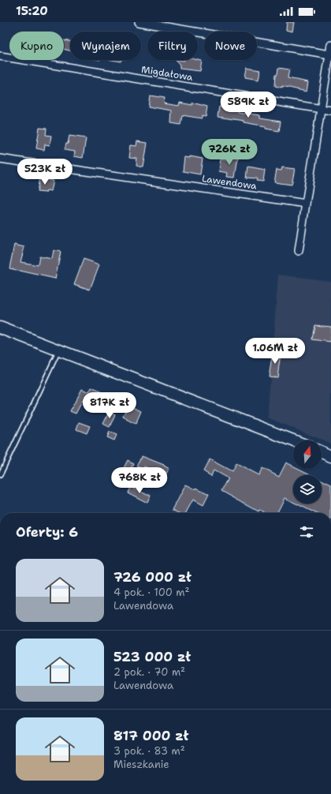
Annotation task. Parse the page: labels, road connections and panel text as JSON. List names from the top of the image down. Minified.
{"streets":{"street":["Migdałowa","Lawendowa"]},"north":"top","page":{"status":"15:20","chip":["Kupno","Wynajem","Filtry","Nowe"],"price":["589K zł","726K zł","523K zł","1.06M zł","817K zł","768K zł"],"heading":"Oferty: 6","list":[{"name":"726 000 zł","note":"4 pok. · 100 m² · Lawendowa"},{"name":"523 000 zł","note":"2 pok. · 70 m² · Lawendowa"},{"name":"817 000 zł","note":"3 pok. · 83 m² · Mieszkanie"}]}}
